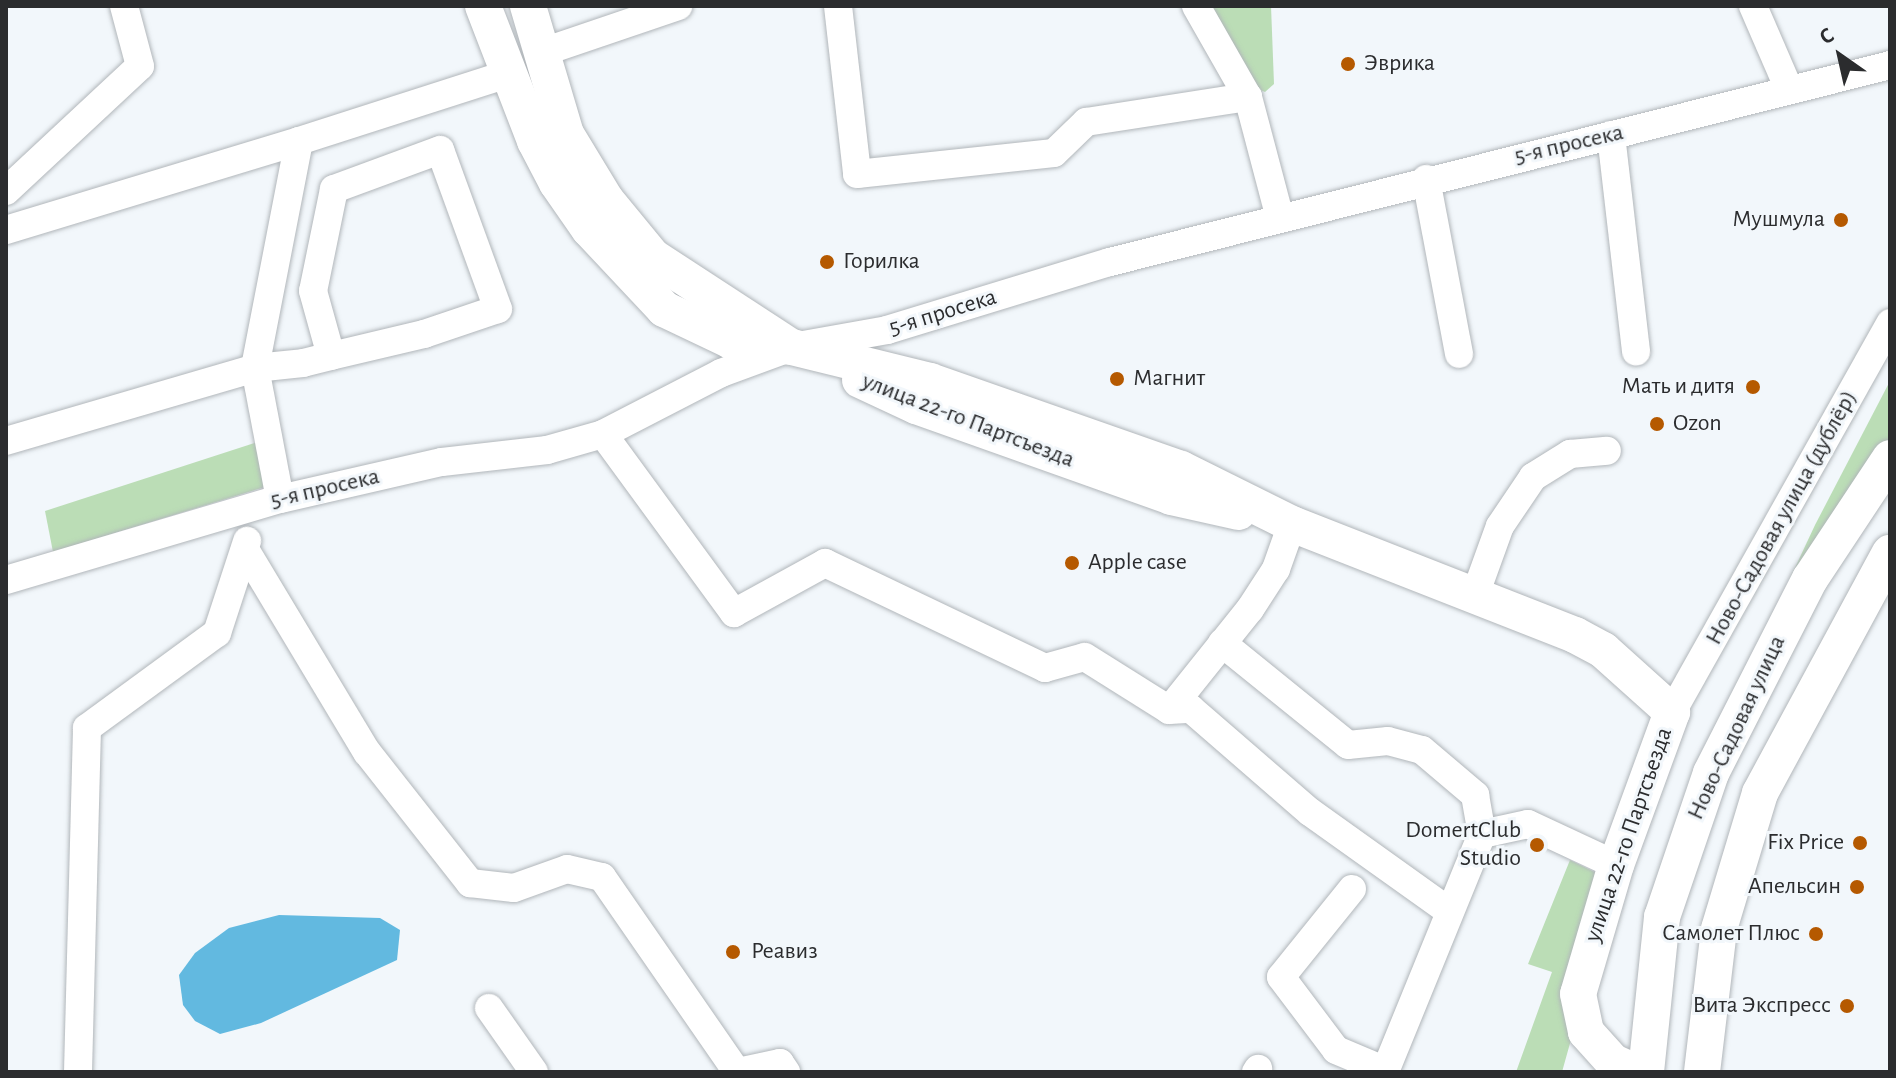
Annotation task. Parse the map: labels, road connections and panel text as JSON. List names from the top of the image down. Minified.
{"streets":{"main road":["улица 22-го Партсъезда","Ново-Садовая улица"],"street":["5-я просека","Ново-Садовая улица (дублёр)"]},"crossings":[["5-я просека","улица 22-го Партсъезда"],["улица 22-го Партсъезда","Ново-Садовая улица (дублёр)"]],"places":["Эврика","Мушмула","Горилка","Магнит","Мать и дитя","Ozon","Apple case","Fix Price","DomertClub Studio","Апельсин","Самолет Плюс","Реавиз","Вита Экспресс"],"north":"top left"}
